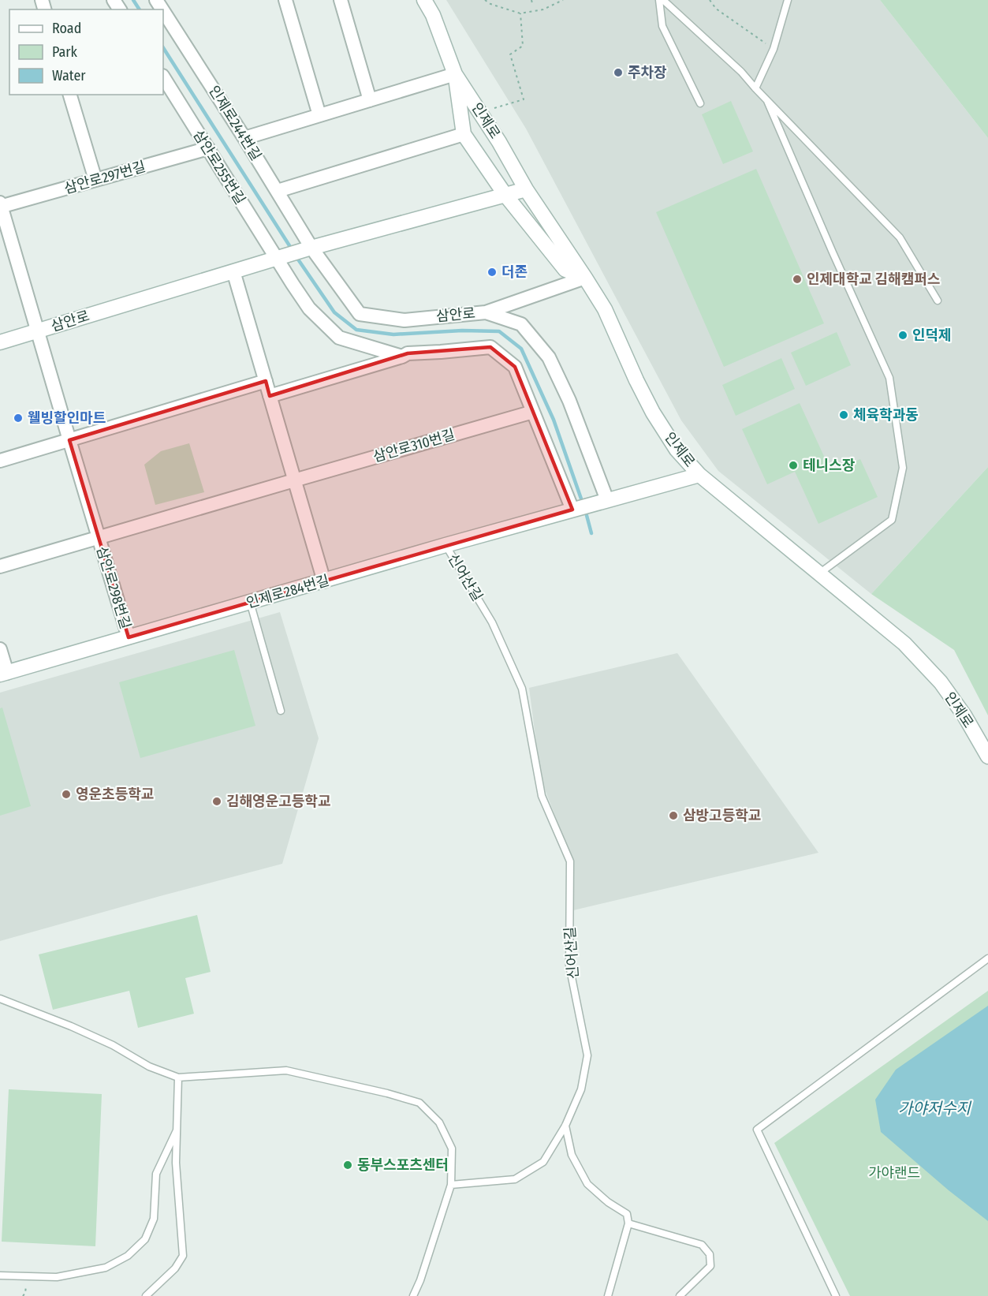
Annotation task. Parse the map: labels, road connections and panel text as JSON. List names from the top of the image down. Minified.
{"streets":{"main road":["인제로","삼안로","인제로284번길"],"street":["인제로244번길","삼안로255번길","삼안로297번길","삼안로310번길","삼안로298번길"],"lane":["신어산길"]},"crossings":[["인제로244번길","삼안로"],["삼안로255번길","삼안로297번길"],["삼안로255번길","삼안로"],["삼안로297번길","삼안로"],["삼안로297번길","삼안로298번길"],["삼안로","삼안로298번길"],["삼안로","인제로284번길"],["삼안로310번길","삼안로298번길"],["신어산길","인제로284번길"],["삼안로298번길","인제로284번길"]],"water":["가야저수지"],"parks":["가야랜드"],"places":["주차장","더존","인제대학교 김해캠퍼스","인덕제","체육학과동","웰빙할인마트","테니스장","영운초등학교","김해영운고등학교","삼방고등학교","동부스포츠센터"],"legend":["Road","Park","Water"]}
